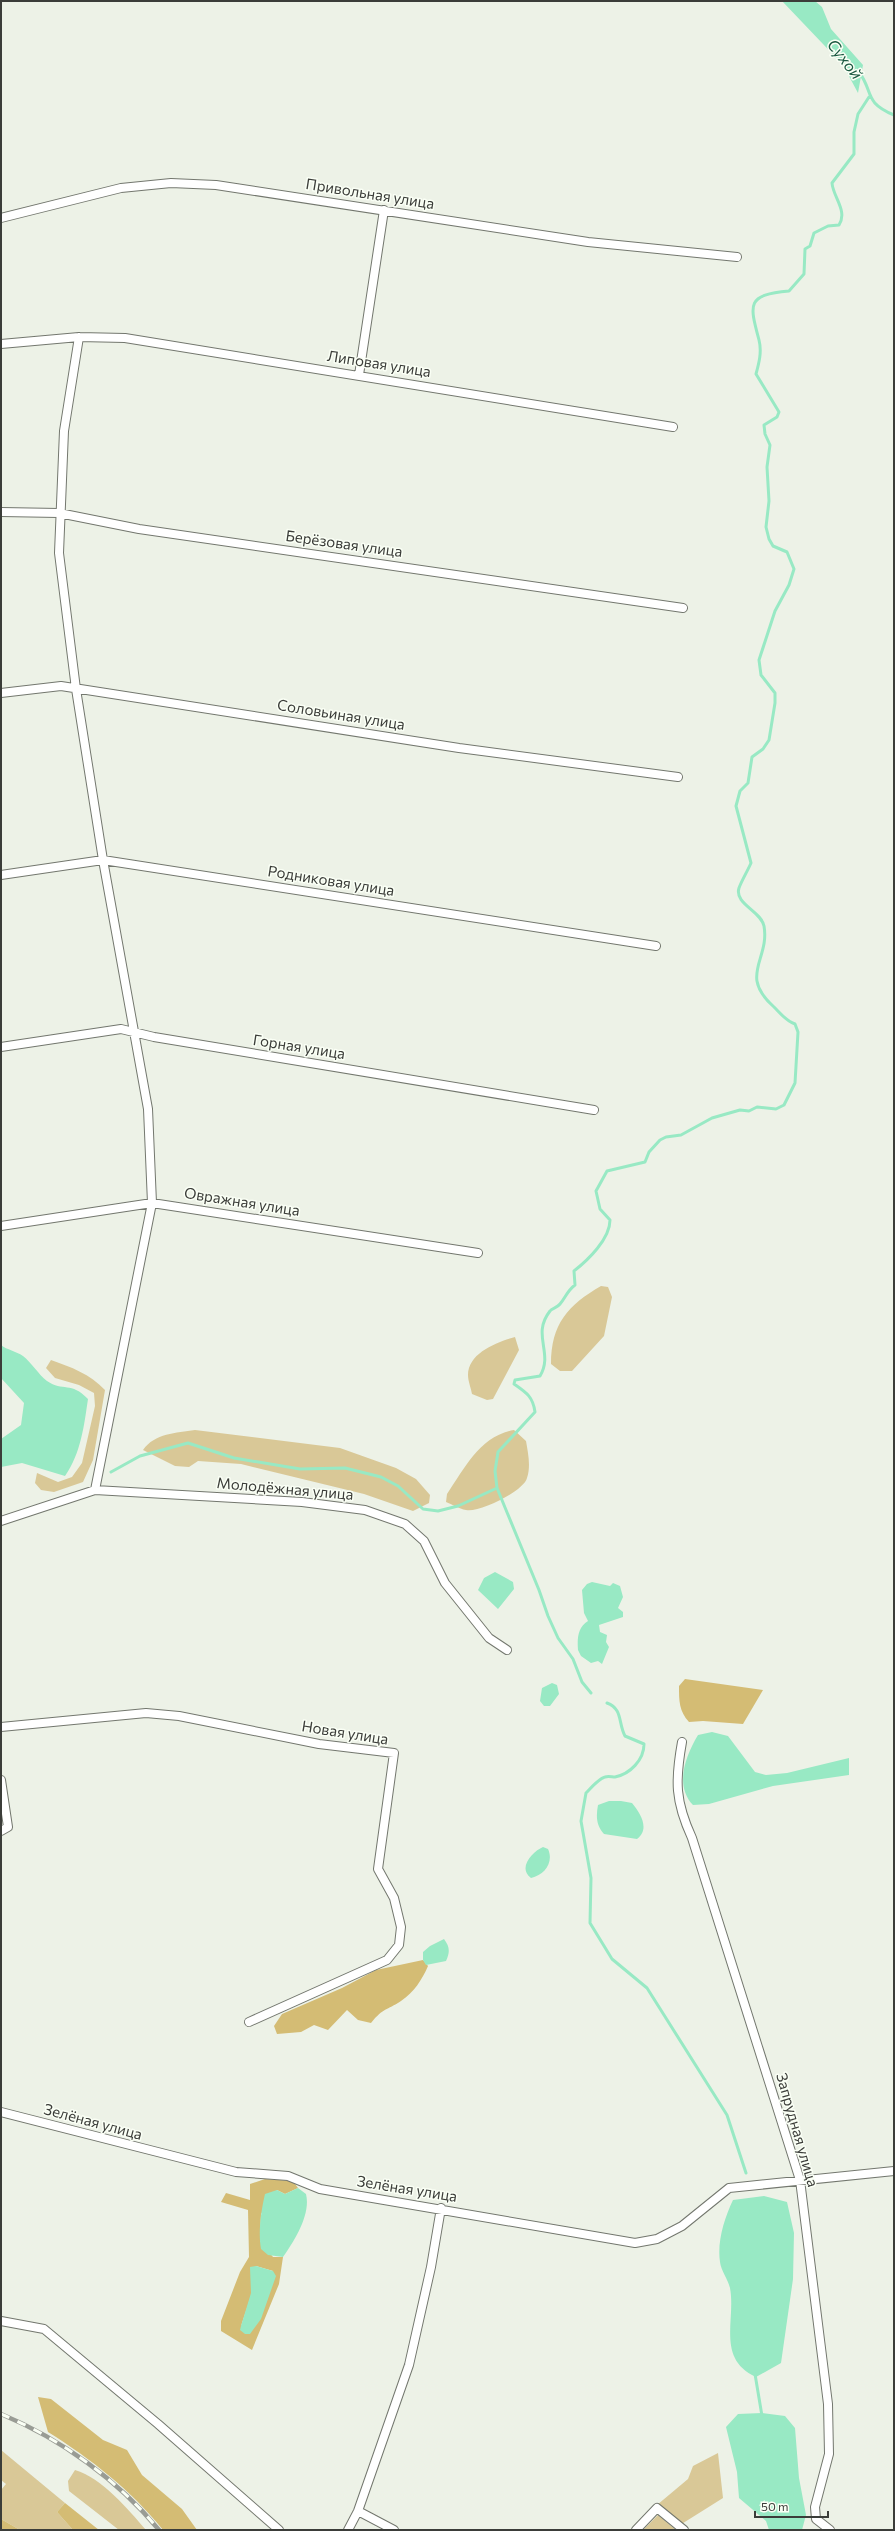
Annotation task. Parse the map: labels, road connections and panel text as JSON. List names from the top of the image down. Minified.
{"streets":{"street":["Привольная улица","Липовая улица","Берёзовая улица","Соловьиная улица","Родниковая улица","Горная улица","Овражная улица","Молодёжная улица","Новая улица","Зелёная улица","Запрудная улица"]},"crossings":[["Зелёная улица","Запрудная улица"]],"water":["Сухой"],"scale_bar":"50 m"}
